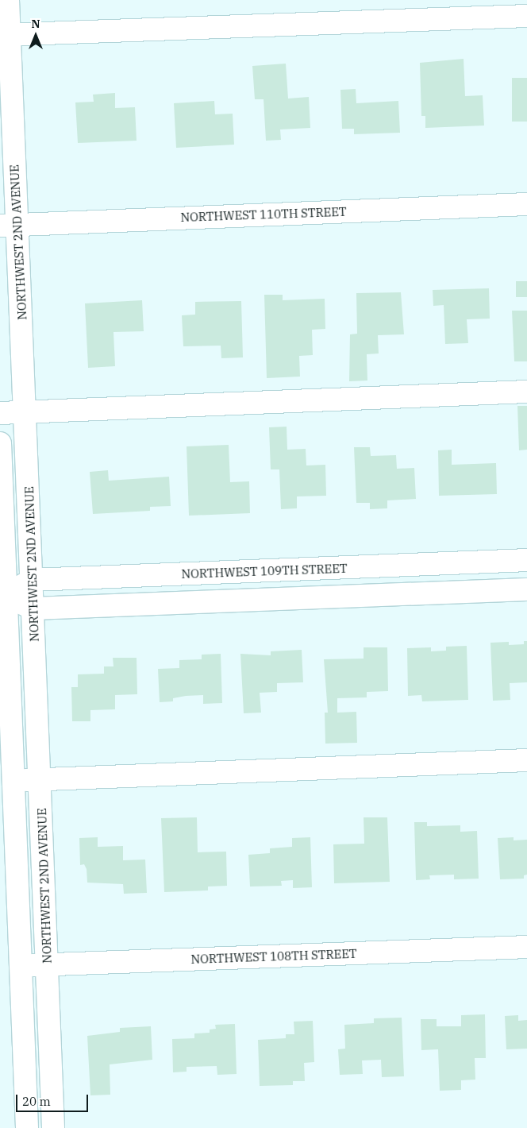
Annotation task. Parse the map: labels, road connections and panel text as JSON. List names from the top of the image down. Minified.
{"streets":{"street":["NORTHWEST 110TH STREET","NORTHWEST 2ND AVENUE","NORTHWEST 109TH STREET","NORTHWEST 108TH STREET"]},"crossings":[["NORTHWEST 110TH STREET","NORTHWEST 2ND AVENUE"],["NORTHWEST 2ND AVENUE","NORTHWEST 109TH STREET"],["NORTHWEST 2ND AVENUE","NORTHWEST 108TH STREET"]],"scale_bar":"20 m","north":"top"}
